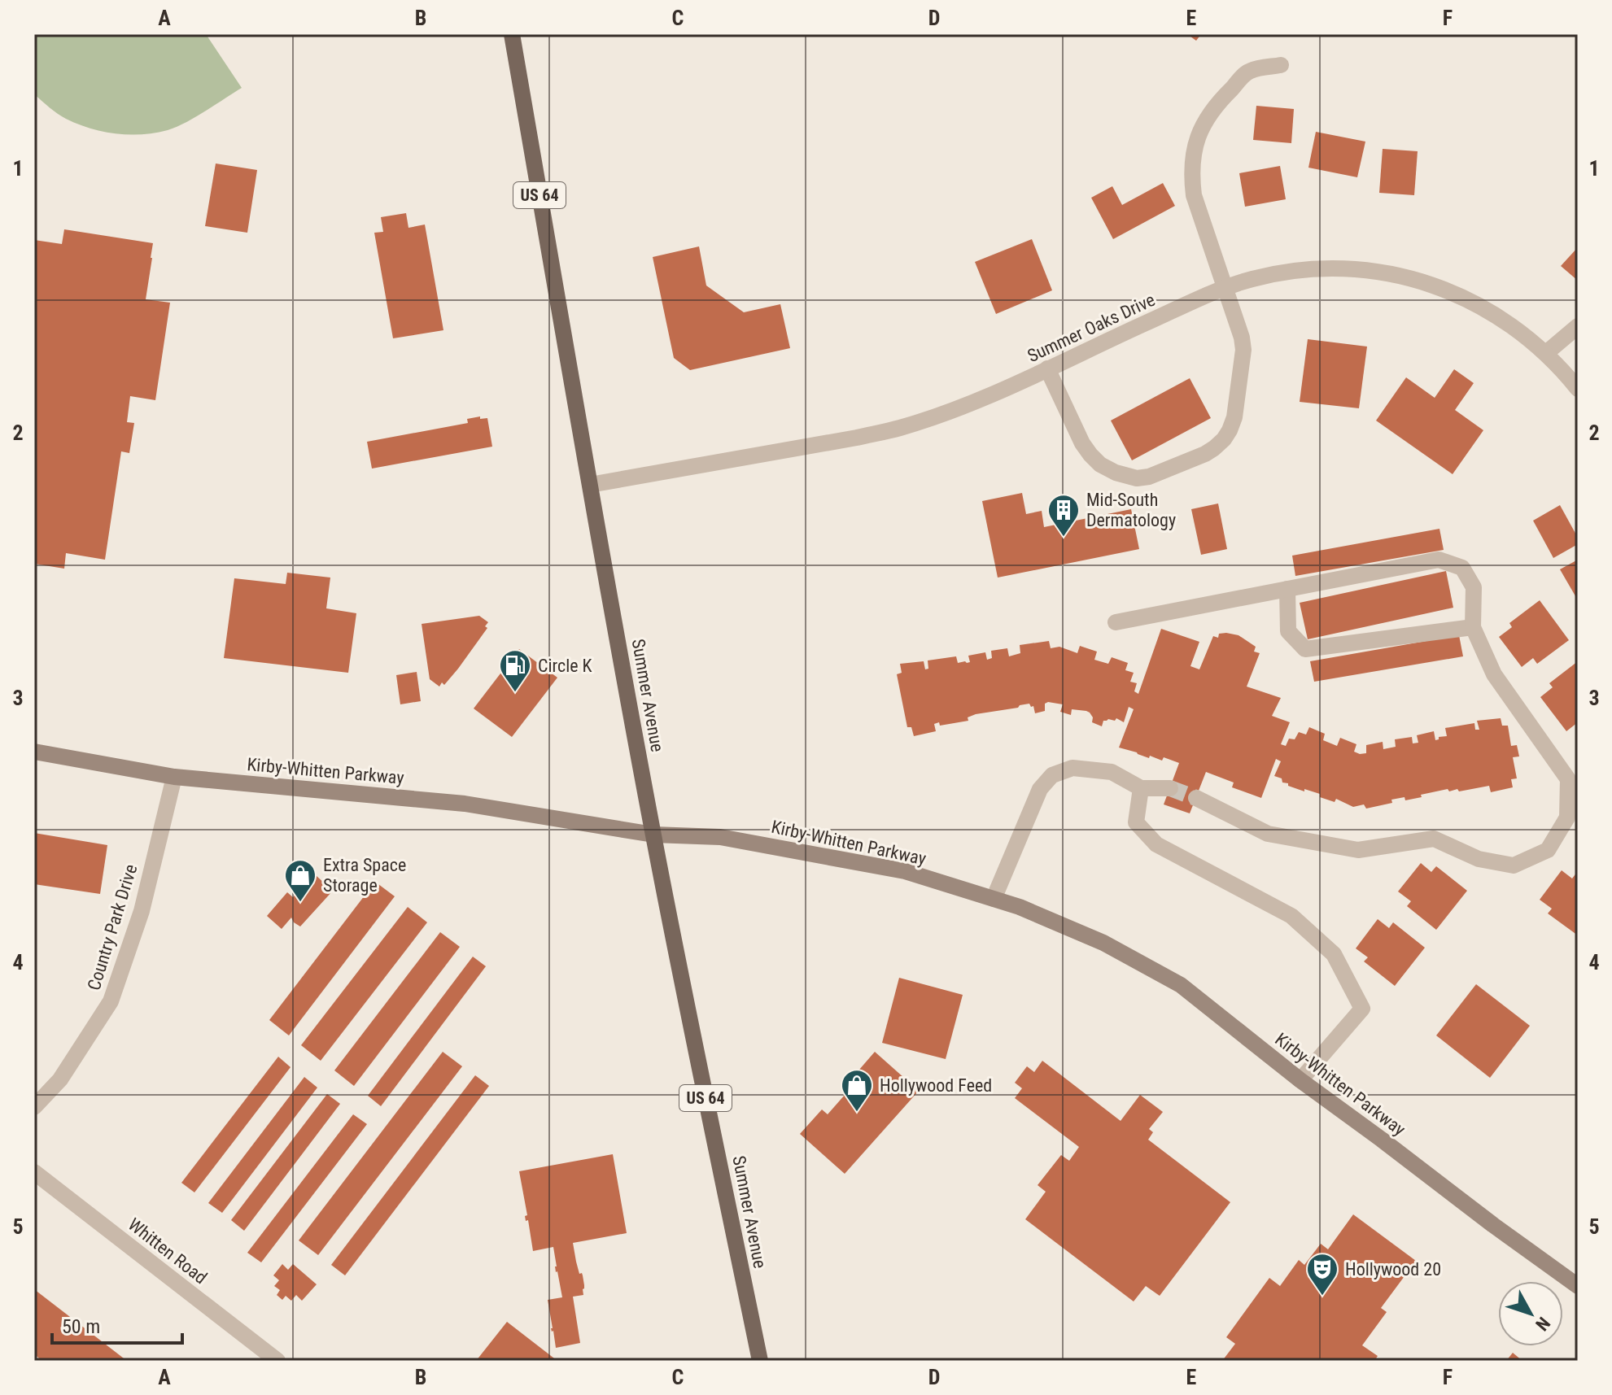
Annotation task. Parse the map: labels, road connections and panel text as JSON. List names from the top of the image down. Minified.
{"streets":{"main road":["US 64","Summer Avenue","Kirby-Whitten Parkway"],"street":["Summer Oaks Drive","Country Park Drive","Whitten Road"]},"crossings":[["Summer Oaks Drive","Summer Avenue"],["Summer Avenue","Kirby-Whitten Parkway"],["Kirby-Whitten Parkway","Country Park Drive"]],"places":{"building":["Mid-South Dermatology"],"fuel station":["Circle K"],"shop":["Extra Space Storage","Hollywood Feed"],"theatre":["Hollywood 20"]},"scale_bar":"50 m","north":"bottom right","grid":{"columns":["A","B","C","D","E","F"],"rows":["1","2","3","4","5"]}}
